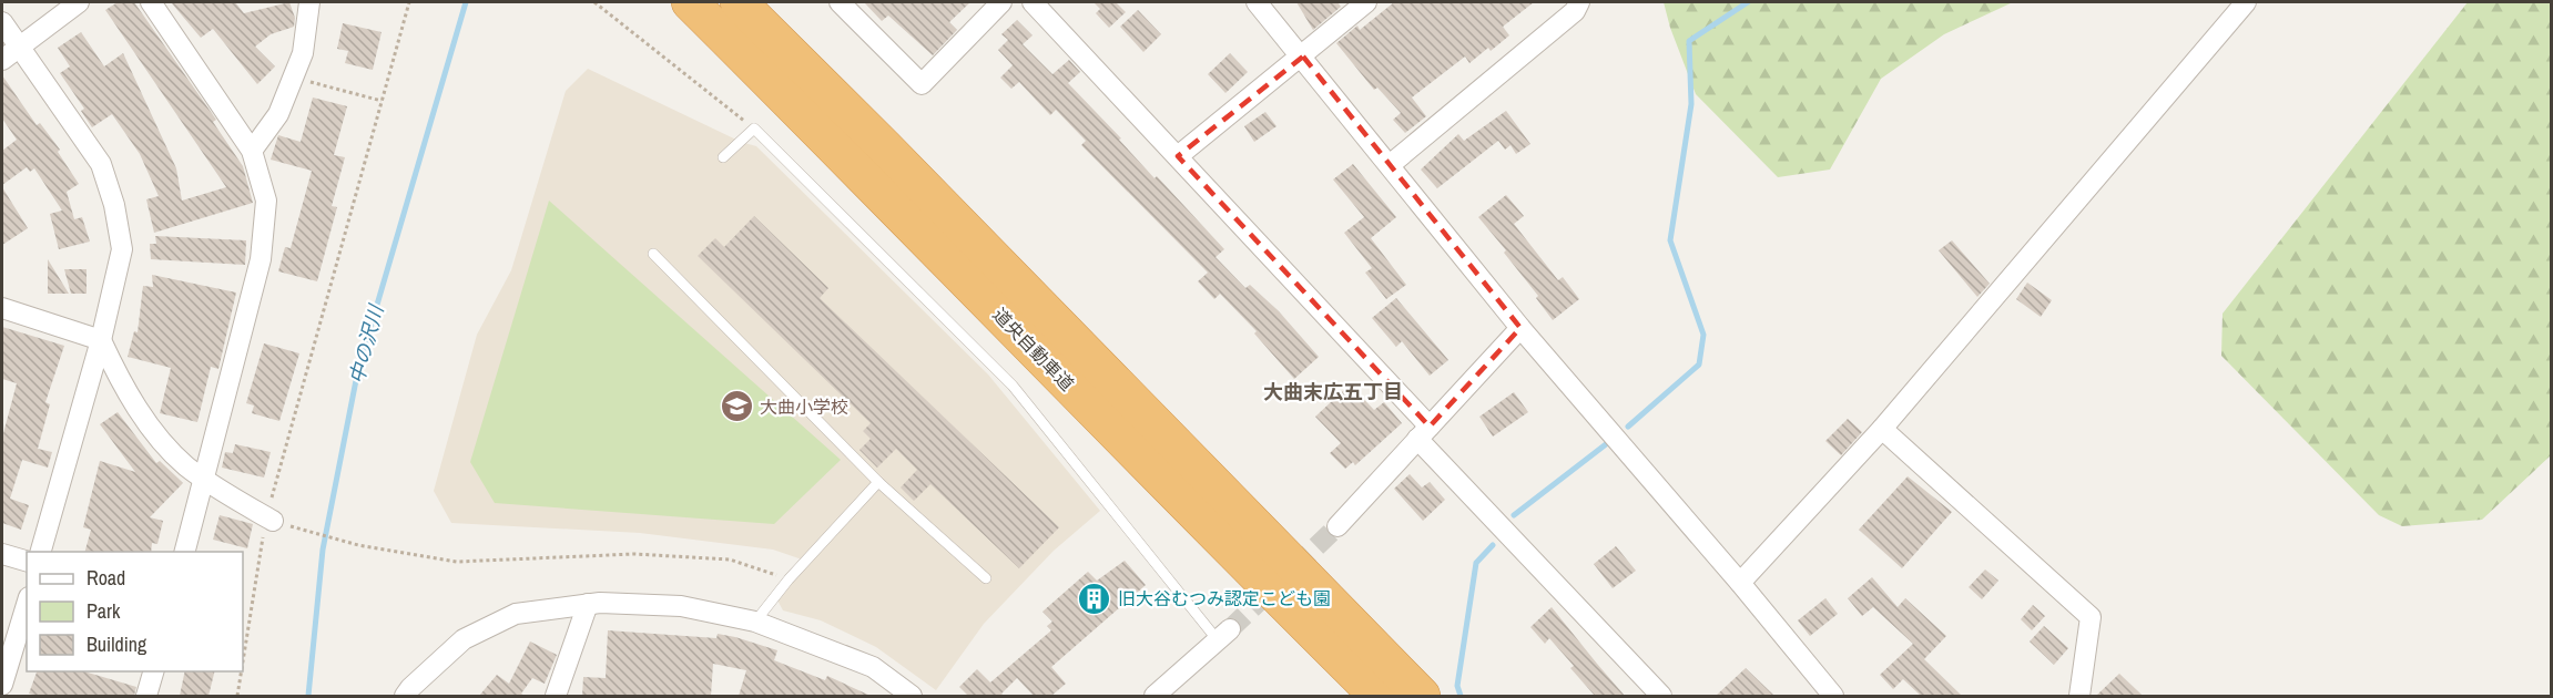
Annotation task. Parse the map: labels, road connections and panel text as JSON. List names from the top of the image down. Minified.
{"streets":{"highway":["道央自動車道"]},"districts":["大曲末広五丁目"],"water":["中の沢川"],"places":{"school or university":["大曲小学校"],"building":["旧大谷むつみ認定こども園"]},"legend":["Road","Park","Building"]}
